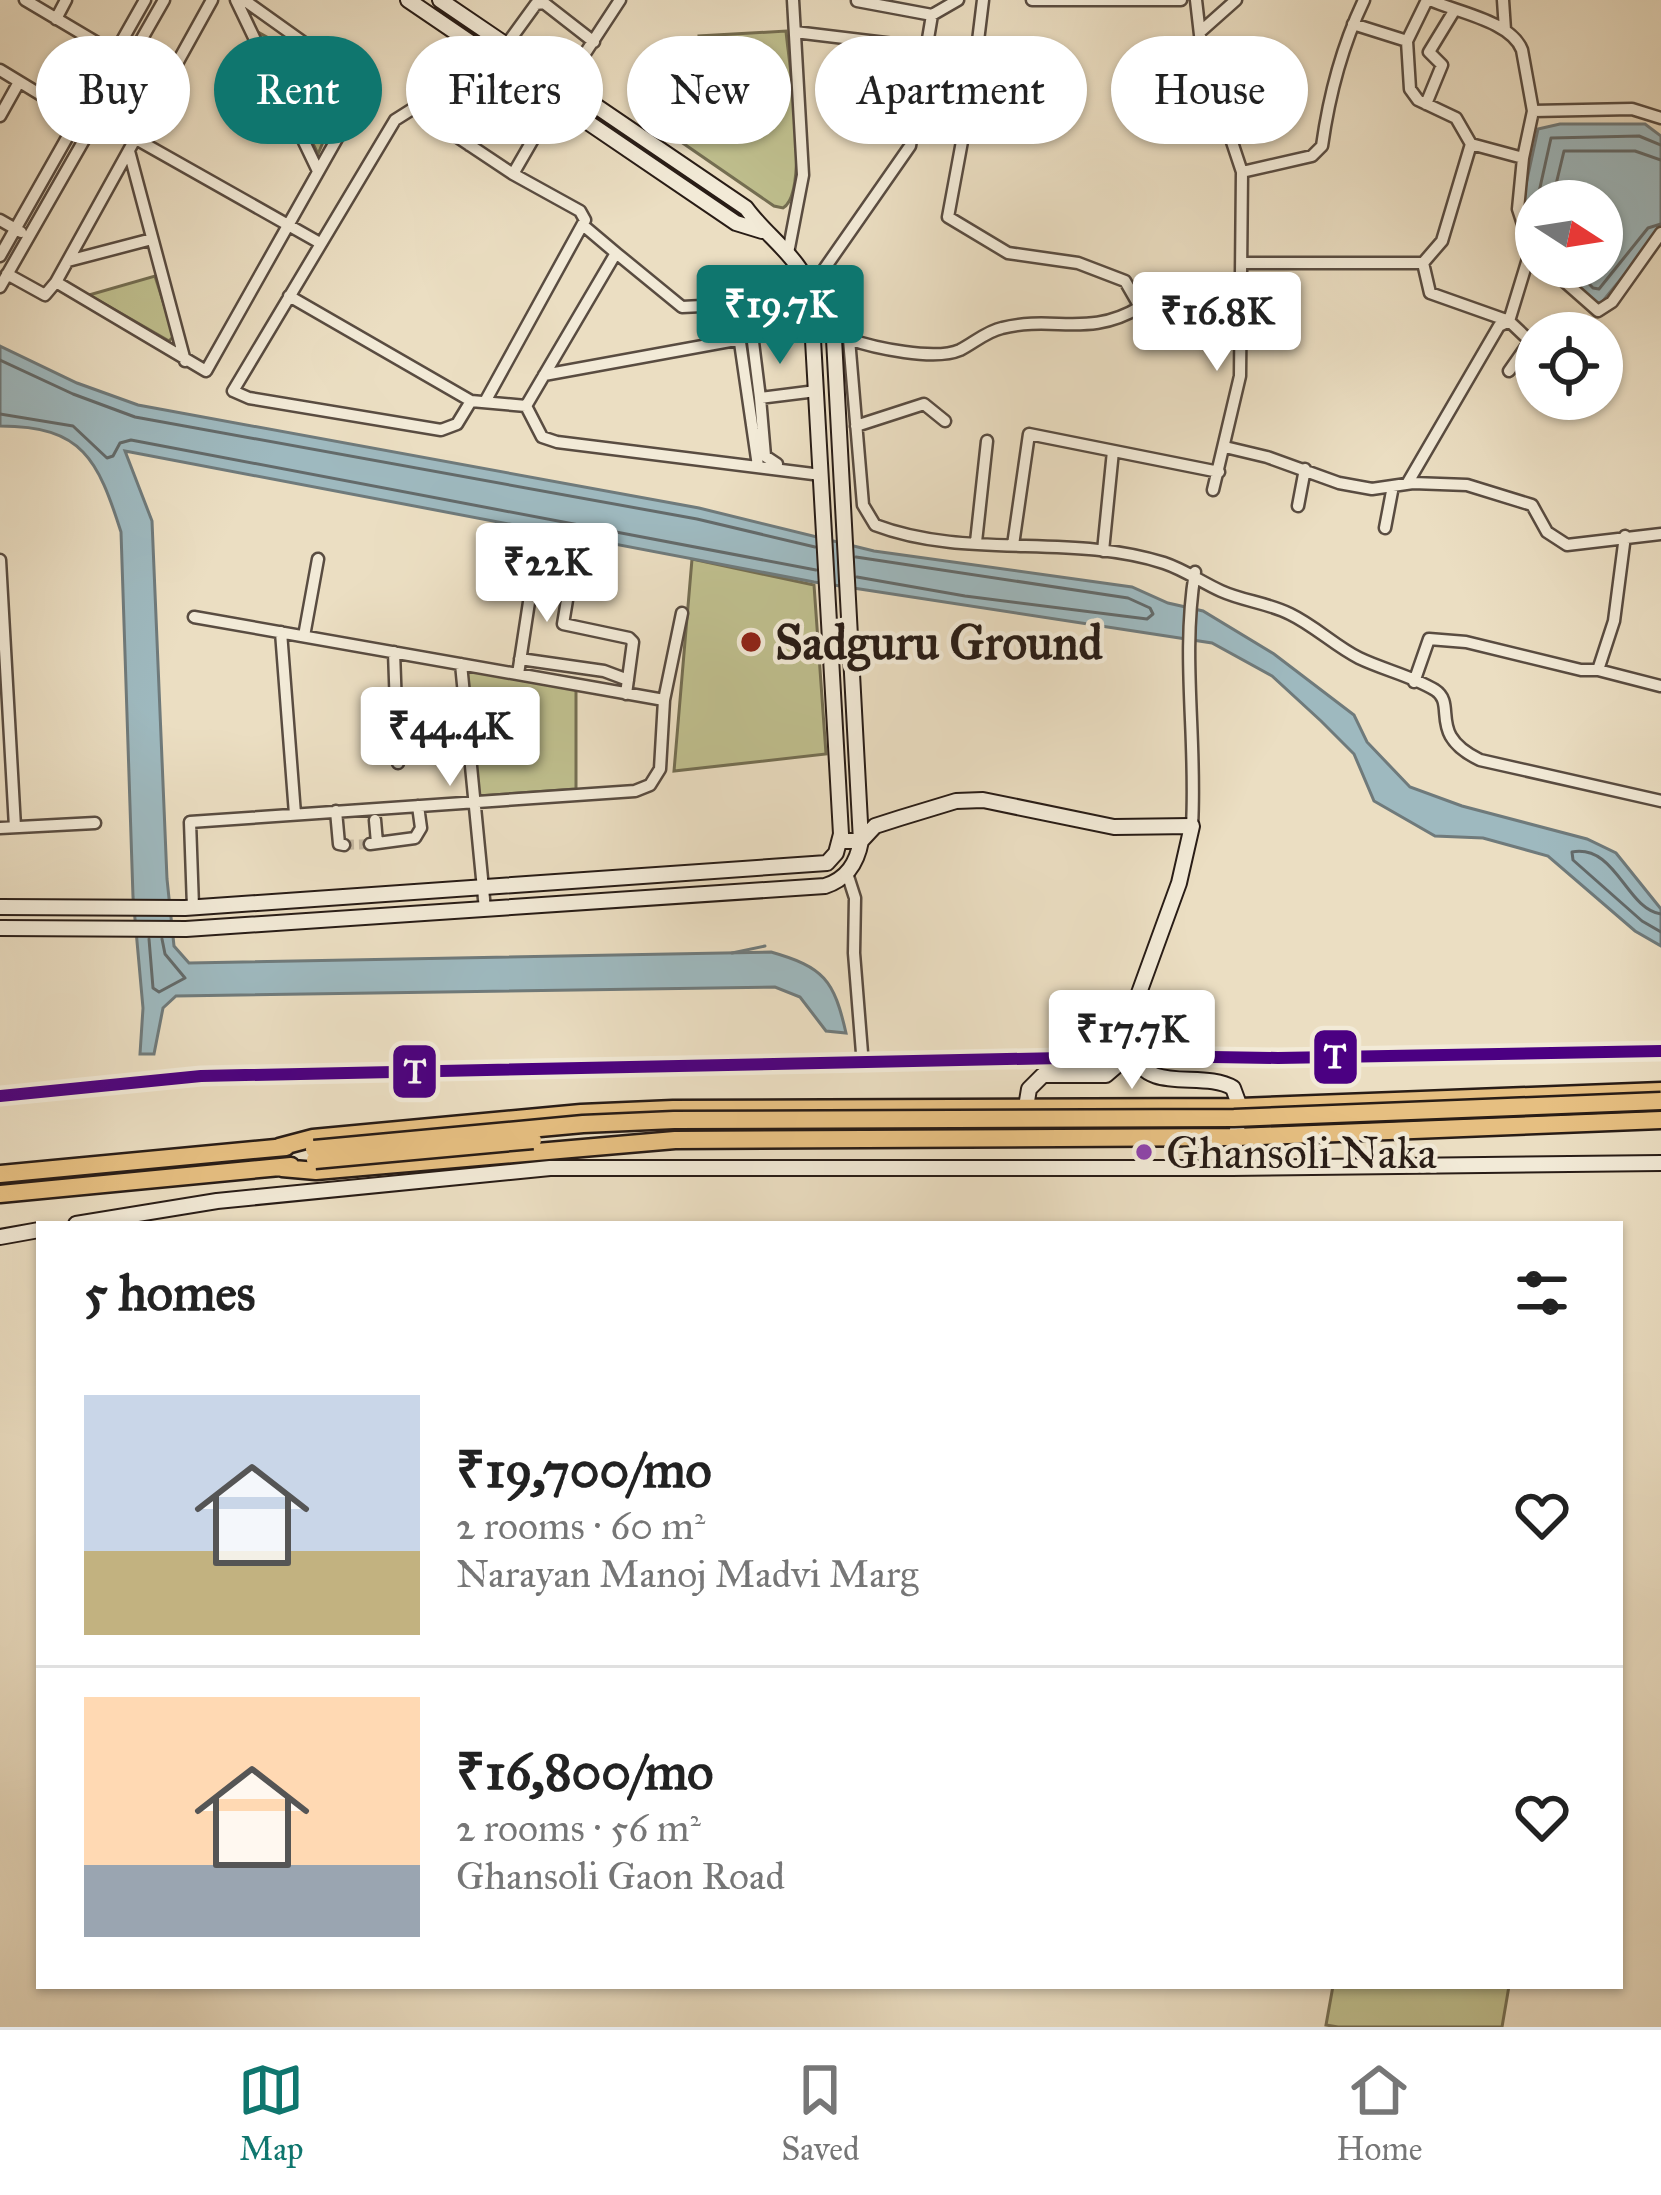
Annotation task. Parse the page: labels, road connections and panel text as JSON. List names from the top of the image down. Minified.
{"places":["Sadguru Ground","Ghansoli Naka"],"lines":["transit line T"],"north":"right","page":{"chip":["Buy","Rent","Filters","New","Apartment","House"],"price":["₹19.7K","₹16.8K","₹22K","₹44.4K","₹17.7K"],"heading":"5 homes","list":[{"name":"₹19,700/mo","note":"2 rooms · 60 m² · Narayan Manoj Madvi Marg"},{"name":"₹16,800/mo","note":"2 rooms · 56 m² · Ghansoli Gaon Road"}],"tabs":["Map","Saved","Home"]}}
